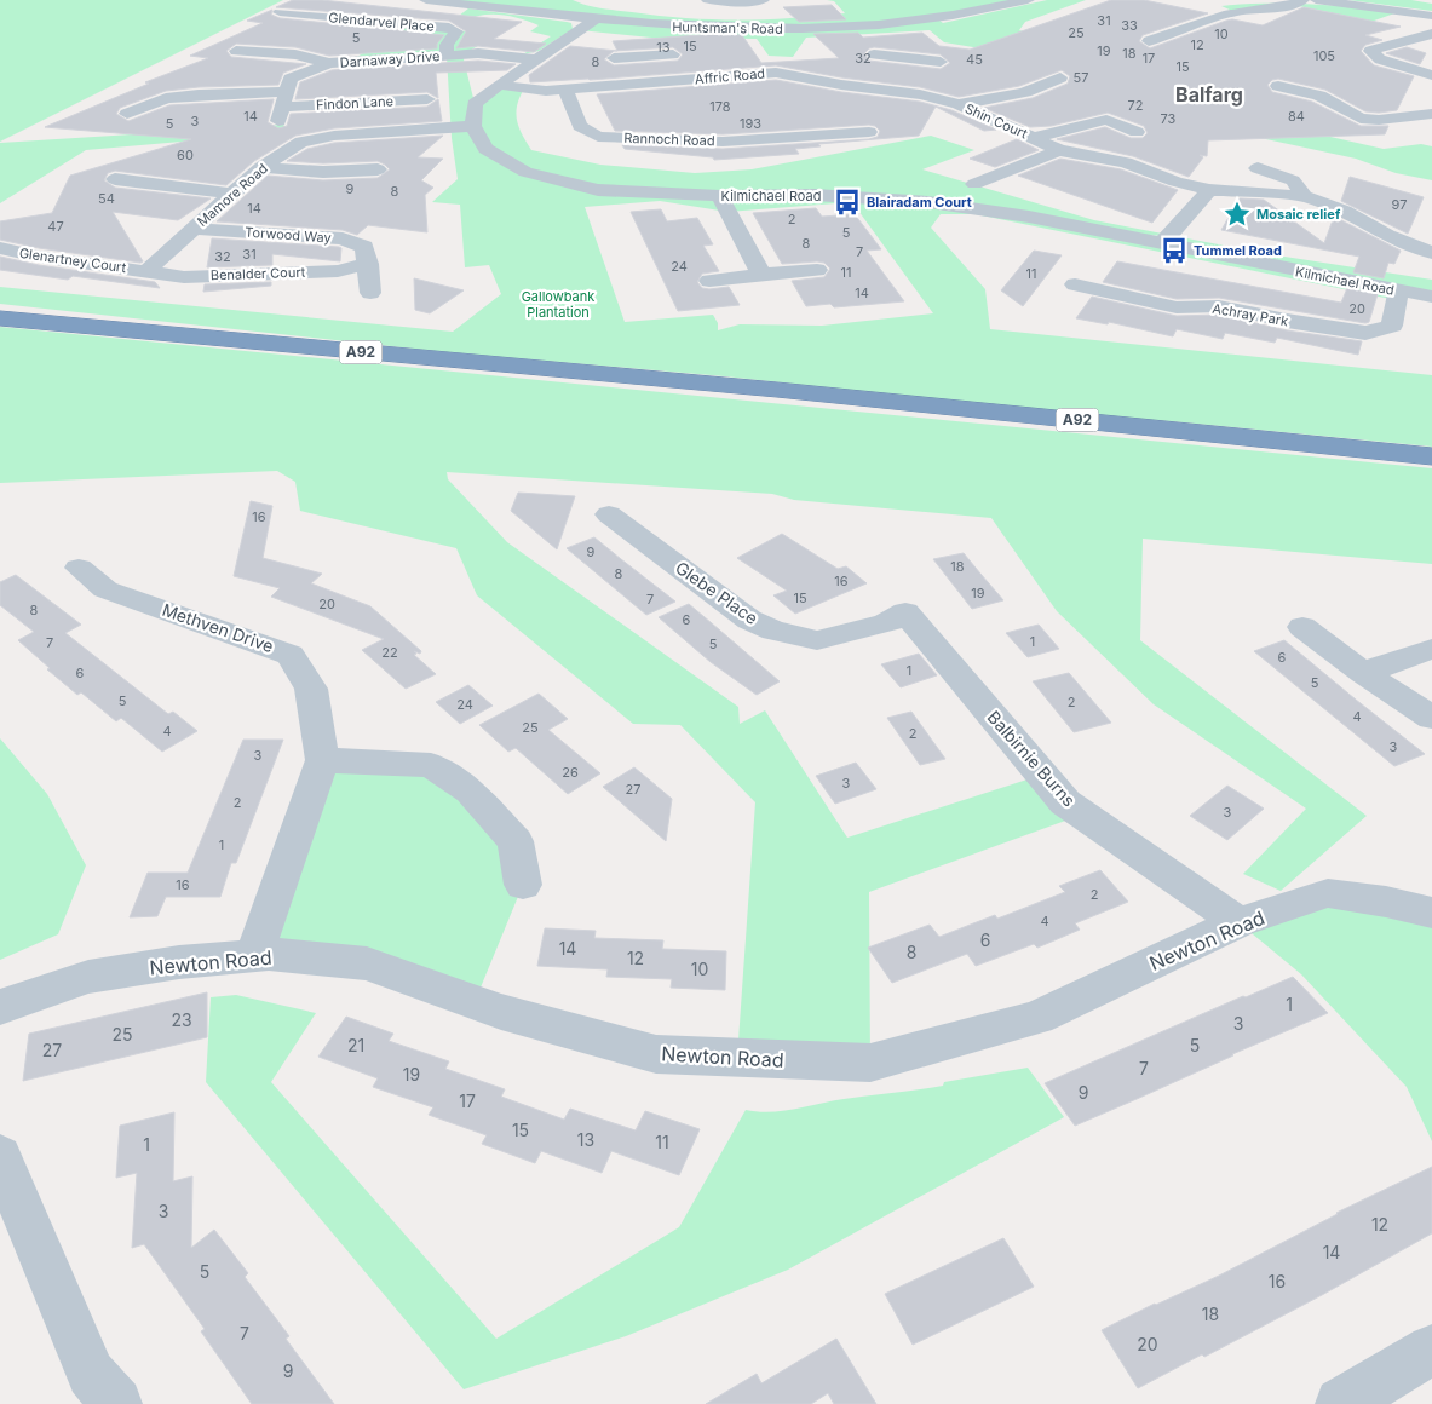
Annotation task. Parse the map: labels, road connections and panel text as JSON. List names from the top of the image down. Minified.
{"streets":{"highway":["A92"],"street":["Glendarvel Place","Huntsman's Road","Darnaway Drive","Affric Road","Findon Lane","Shin Court","Rannoch Road","Mamore Road","Kilmichael Road","Torwood Way","Glenartney Court","Benalder Court","Achray Park","Glebe Place","Methven Drive","Balbirnie Burns","Newton Road"]},"crossings":[["Glendarvel Place","Darnaway Drive"],["Darnaway Drive","Findon Lane"],["Affric Road","Shin Court"],["Affric Road","Rannoch Road"],["Mamore Road","Kilmichael Road"],["Mamore Road","Torwood Way"],["Mamore Road","Glenartney Court"],["Mamore Road","Benalder Court"],["Kilmichael Road","Achray Park"],["Torwood Way","Benalder Court"],["Glenartney Court","Benalder Court"],["Glebe Place","Balbirnie Burns"],["Methven Drive","Newton Road"],["Balbirnie Burns","Newton Road"]],"districts":["Balfarg"],"parks":["Gallowbank Plantation"],"places":{"bus stop":["Blairadam Court","Tummel Road"],"place":["Mosaic relief"]},"house_numbers":["31","33","25","10","5","12","15","13","19","18","105","32","17","45","8","15","57","72","178","14","84","73","3","5","193","60","9","8","54","97","14","2","47","5","8","7","31","32","24","11","11","14","20","16","9","18","8","16","19","15","7","20","8","6","1","7","5","22","6","1","6","5","5","2","24","4","25","4","2","3","3","26","3","27","2","3","1","16","2","4","6","14","8","12","10","1","23","3","25","21","5","27","7","19","9","17","15","13","11","1","3","12","14","5","16","18","7","20","9"]}
